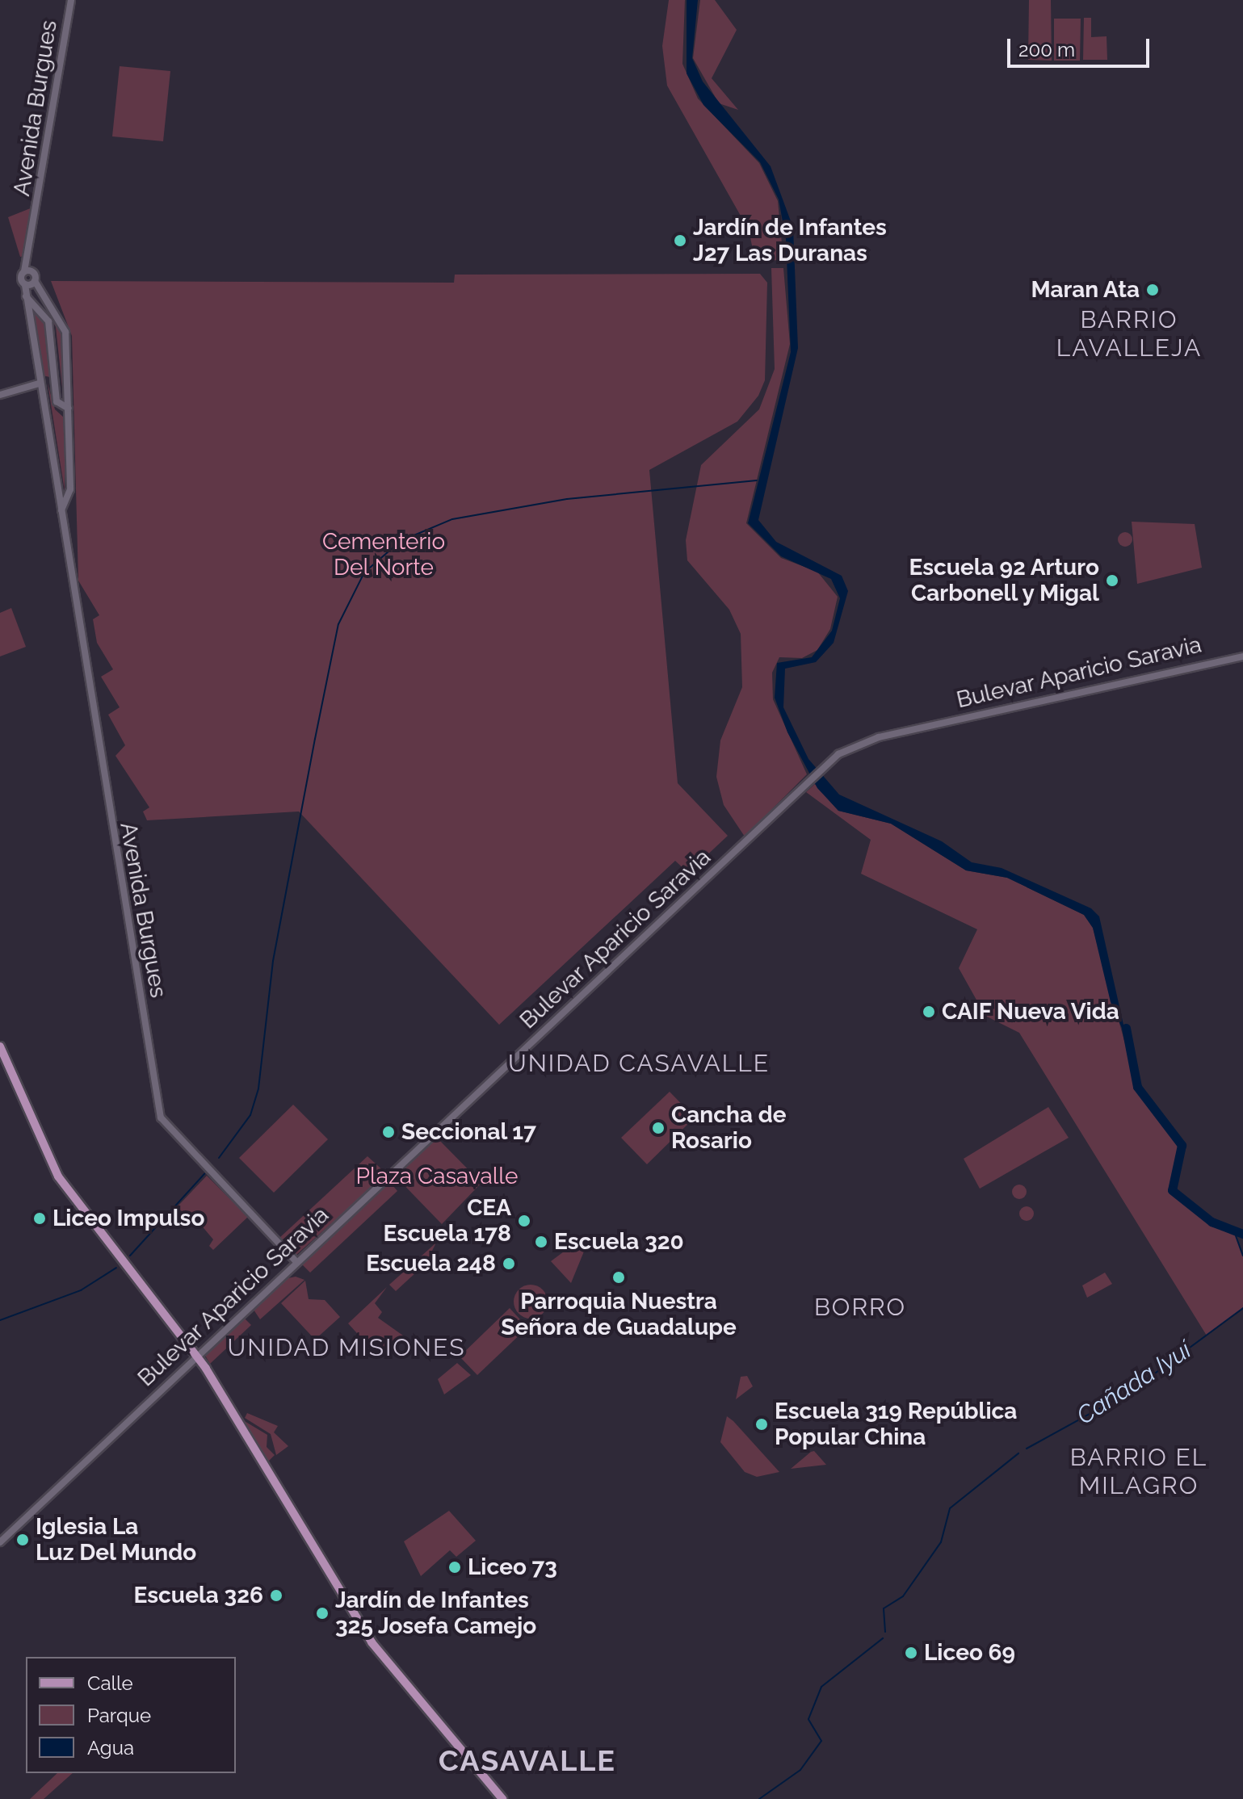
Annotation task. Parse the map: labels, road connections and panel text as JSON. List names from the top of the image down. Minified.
{"streets":{"street":["Avenida Burgues","Bulevar Aparicio Saravia"]},"crossings":[["Avenida Burgues","Bulevar Aparicio Saravia"]],"districts":["BARRIO LAVALLEJA","UNIDAD CASAVALLE","BORRO","UNIDAD MISIONES","BARRIO EL MILAGRO","CASAVALLE"],"water":["Cañada Iyuí"],"parks":["Cementerio Del Norte","Plaza Casavalle"],"places":["Jardín de Infantes J27 Las Duranas","Maran Ata","Escuela 92 Arturo Carbonell y Migal","CAIF Nueva Vida","Cancha de Rosario","Seccional 17","Liceo Impulso","CEA Escuela 178","Escuela 320","Escuela 248","Parroquia Nuestra Señora de Guadalupe","Escuela 319 República Popular China","Iglesia La Luz Del Mundo","Liceo 73","Escuela 326","Jardín de Infantes 325 Josefa Camejo","Liceo 69"],"legend":["Calle","Parque","Agua"],"scale_bar":"200 m"}
